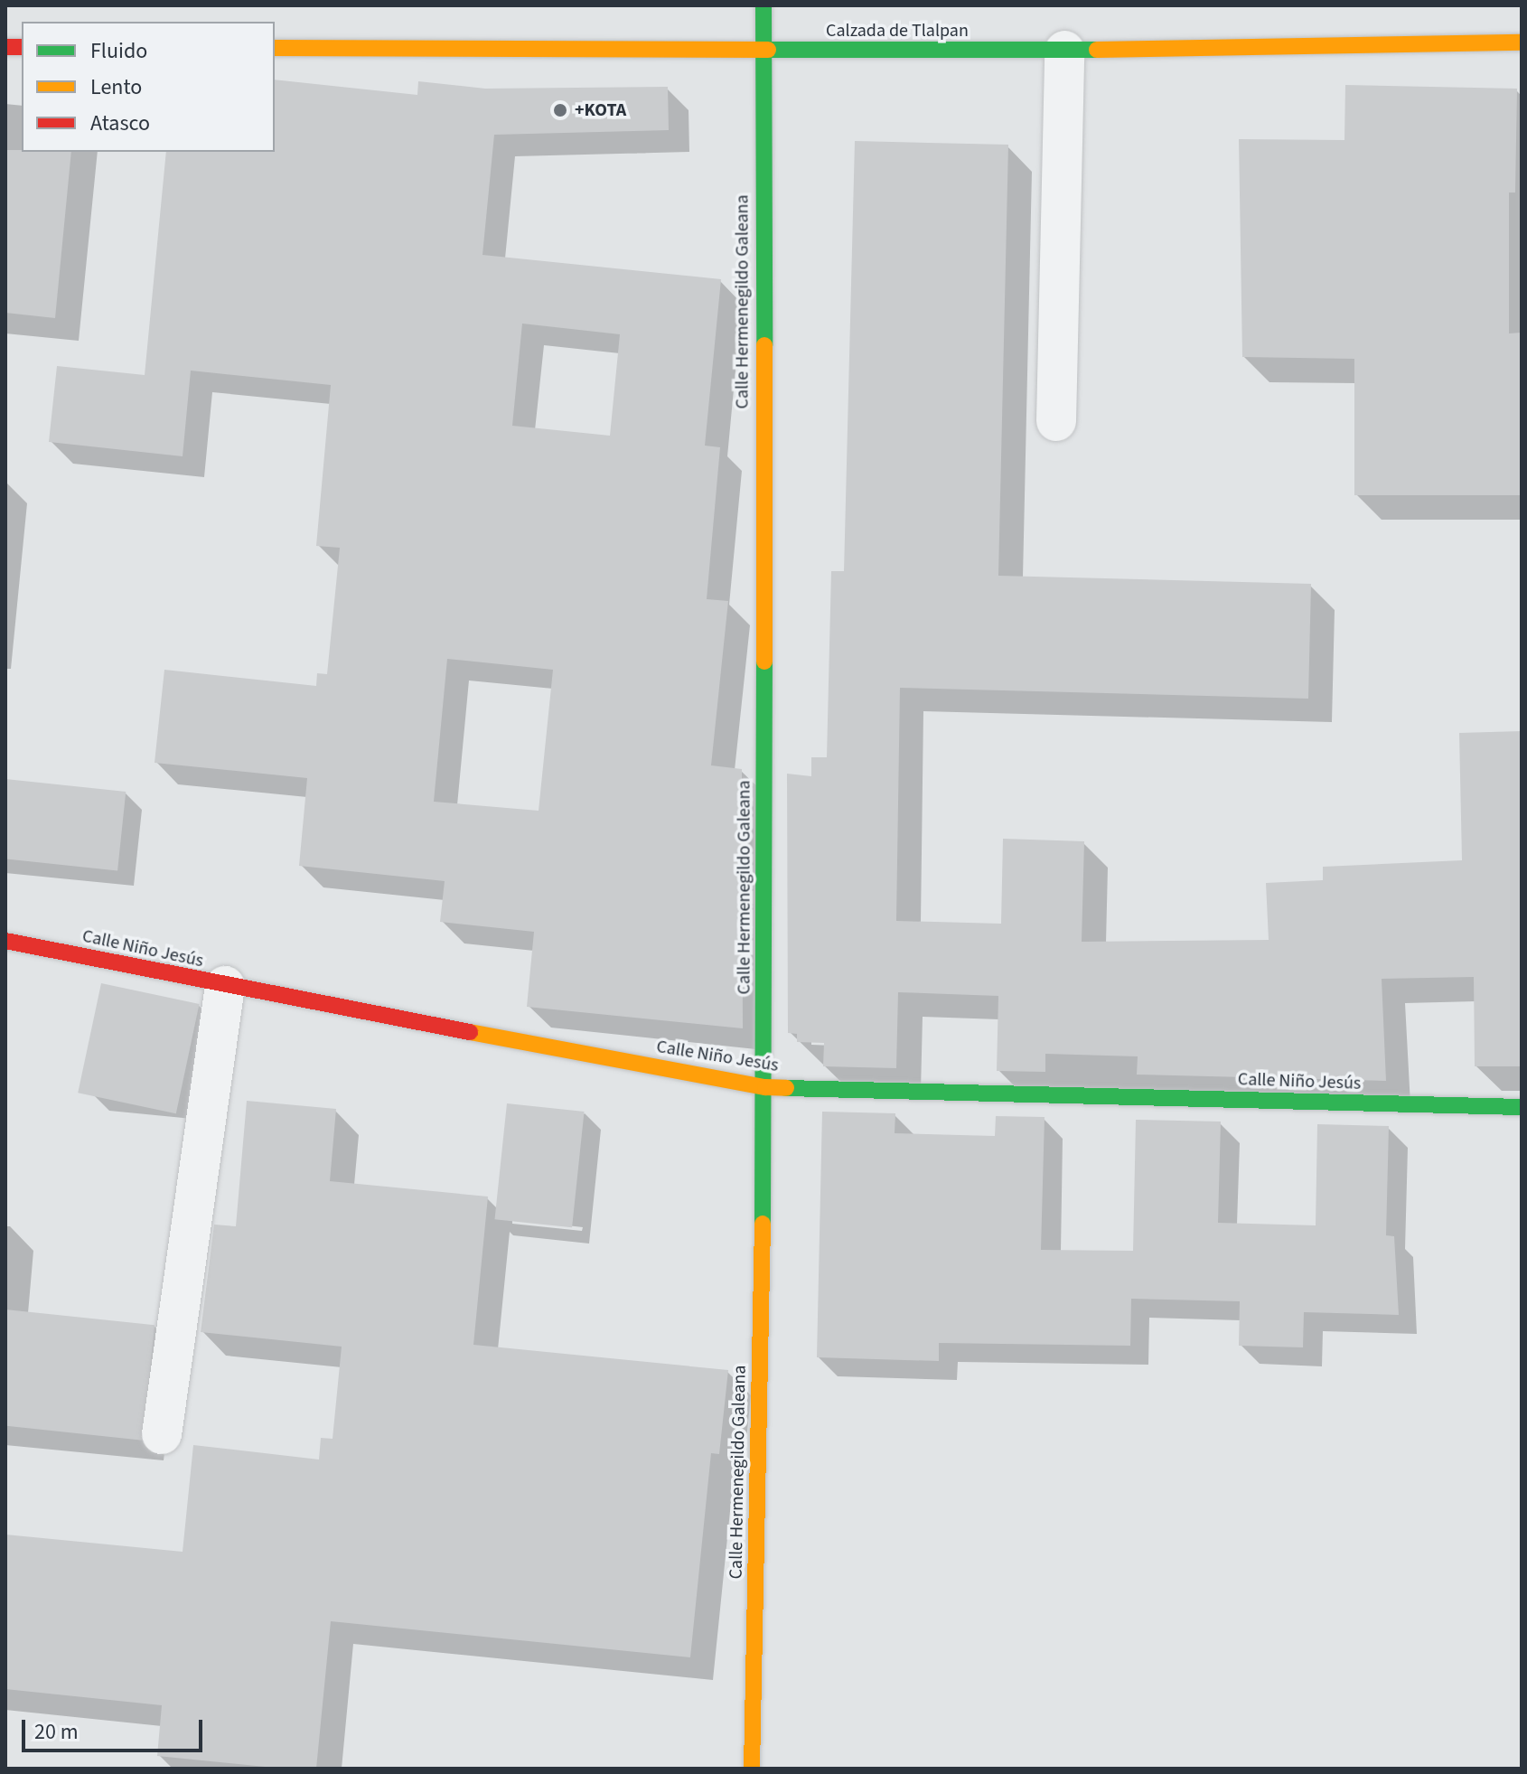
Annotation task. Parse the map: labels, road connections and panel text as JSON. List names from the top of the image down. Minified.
{"streets":{"street":["Calzada de Tlalpan","Calle Hermenegildo Galeana","Calle Niño Jesús"]},"crossings":[["Calzada de Tlalpan","Calle Hermenegildo Galeana"],["Calle Hermenegildo Galeana","Calle Niño Jesús"]],"places":["+KOTA"],"legend":["Fluido","Lento","Atasco"],"scale_bar":"20 m"}
